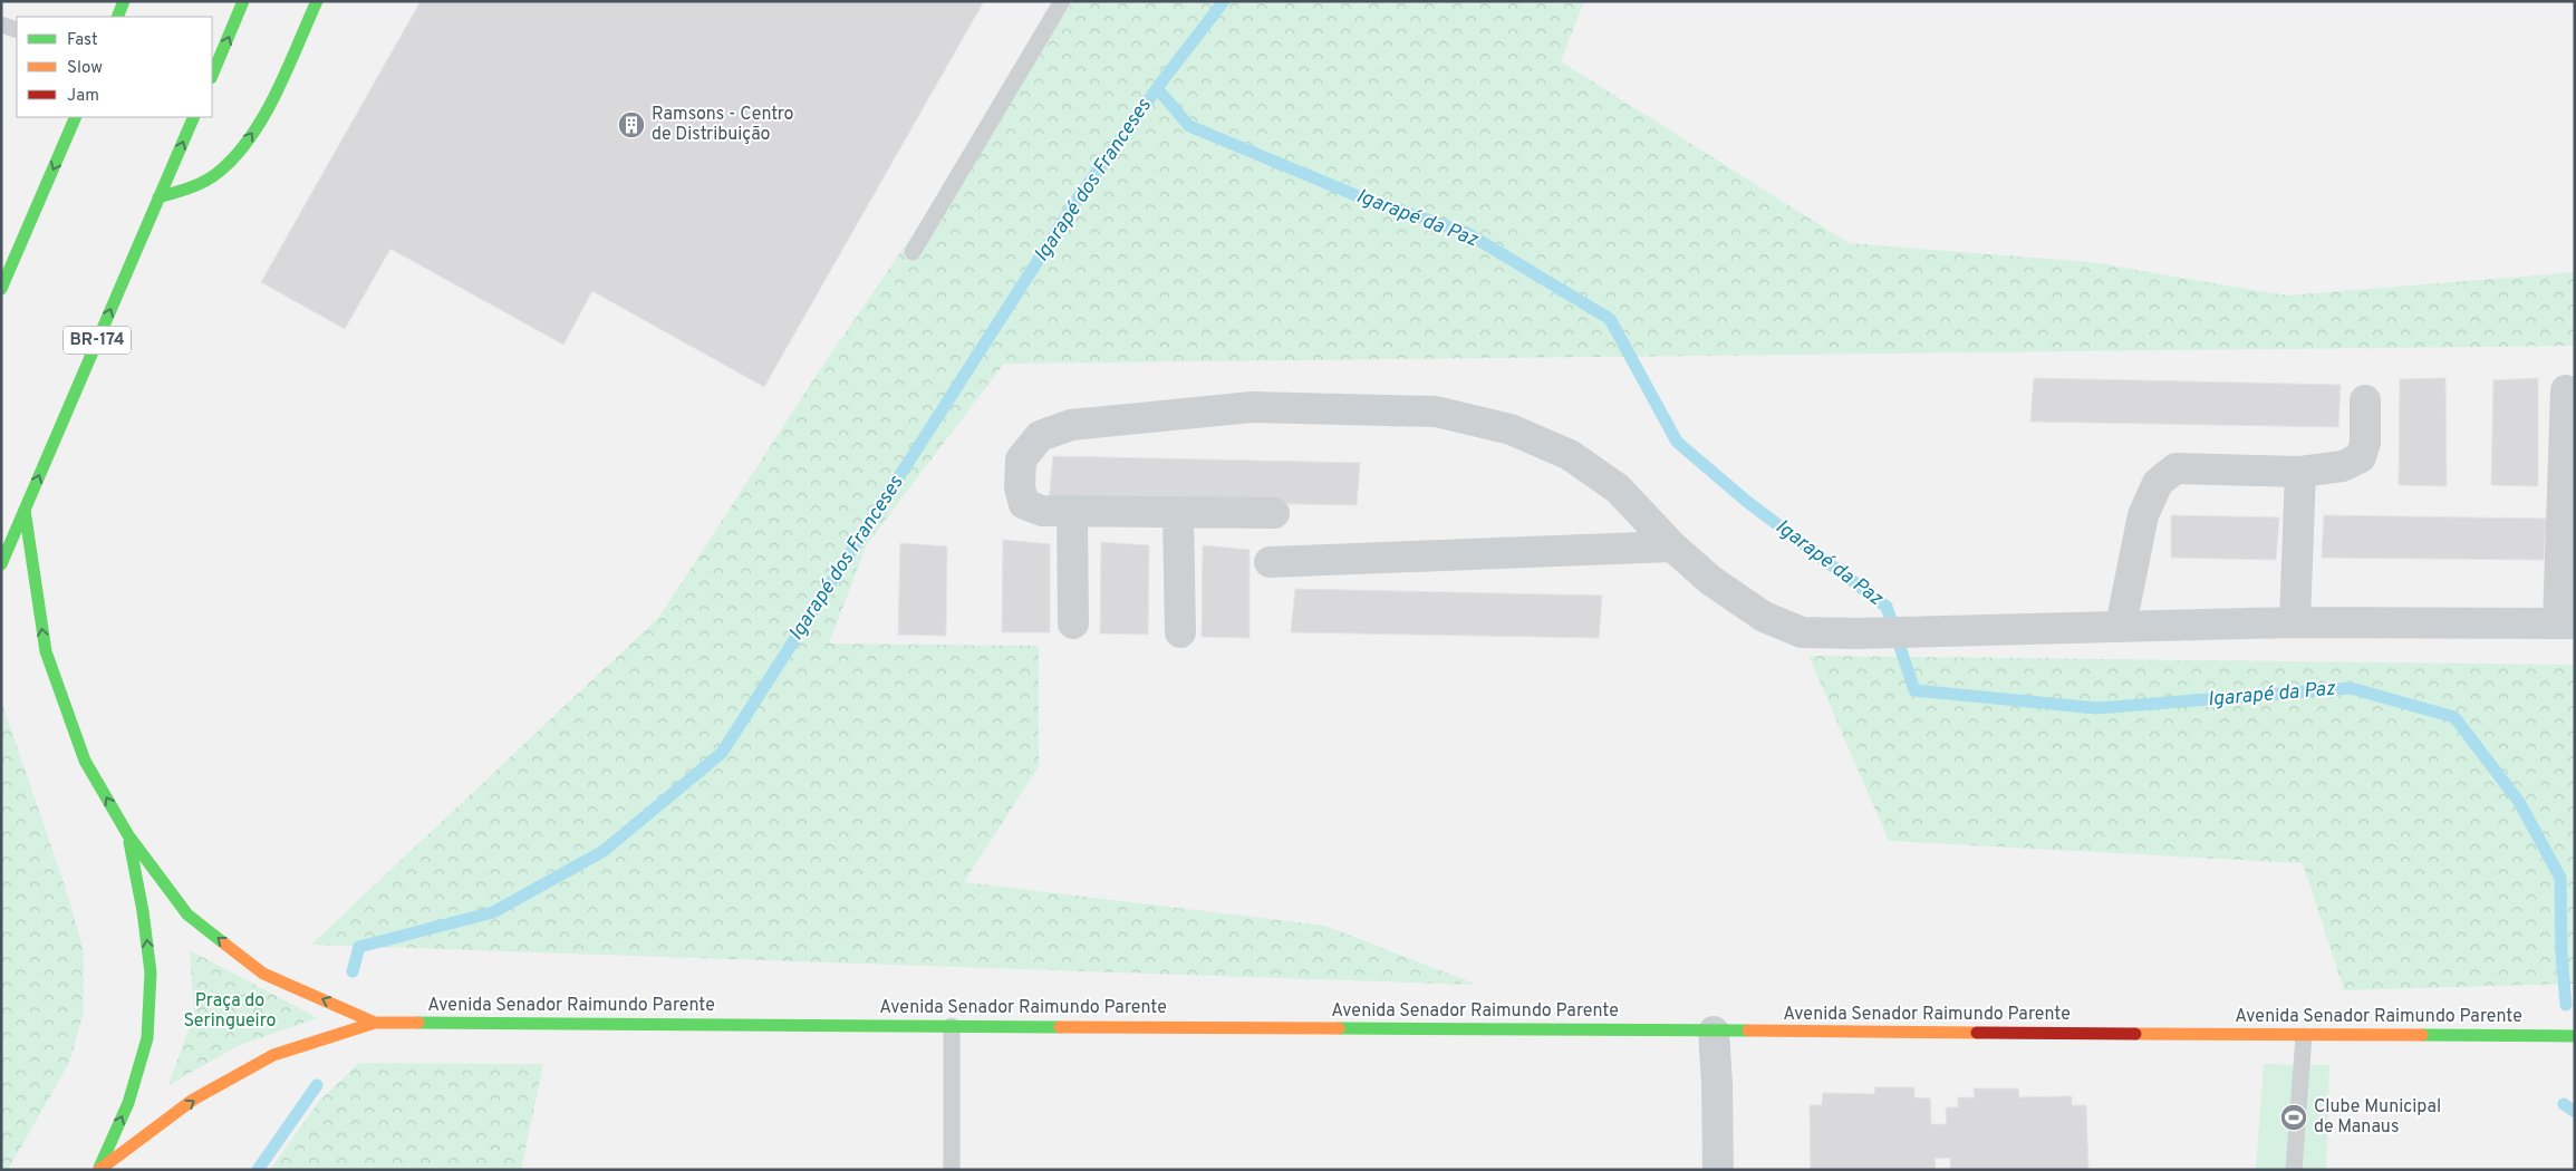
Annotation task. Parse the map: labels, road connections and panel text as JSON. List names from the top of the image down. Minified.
{"streets":{"main road":["BR-174","Avenida Senador Raimundo Parente"]},"crossings":[["BR-174","Avenida Senador Raimundo Parente"]],"water":["Igarapé dos Franceses","Igarapé da Paz"],"parks":["Praça do Seringueiro"],"places":{"building":["Ramsons - Centro de Distribuição"],"sports":["Clube Municipal de Manaus"]},"legend":["Fast","Slow","Jam"]}
